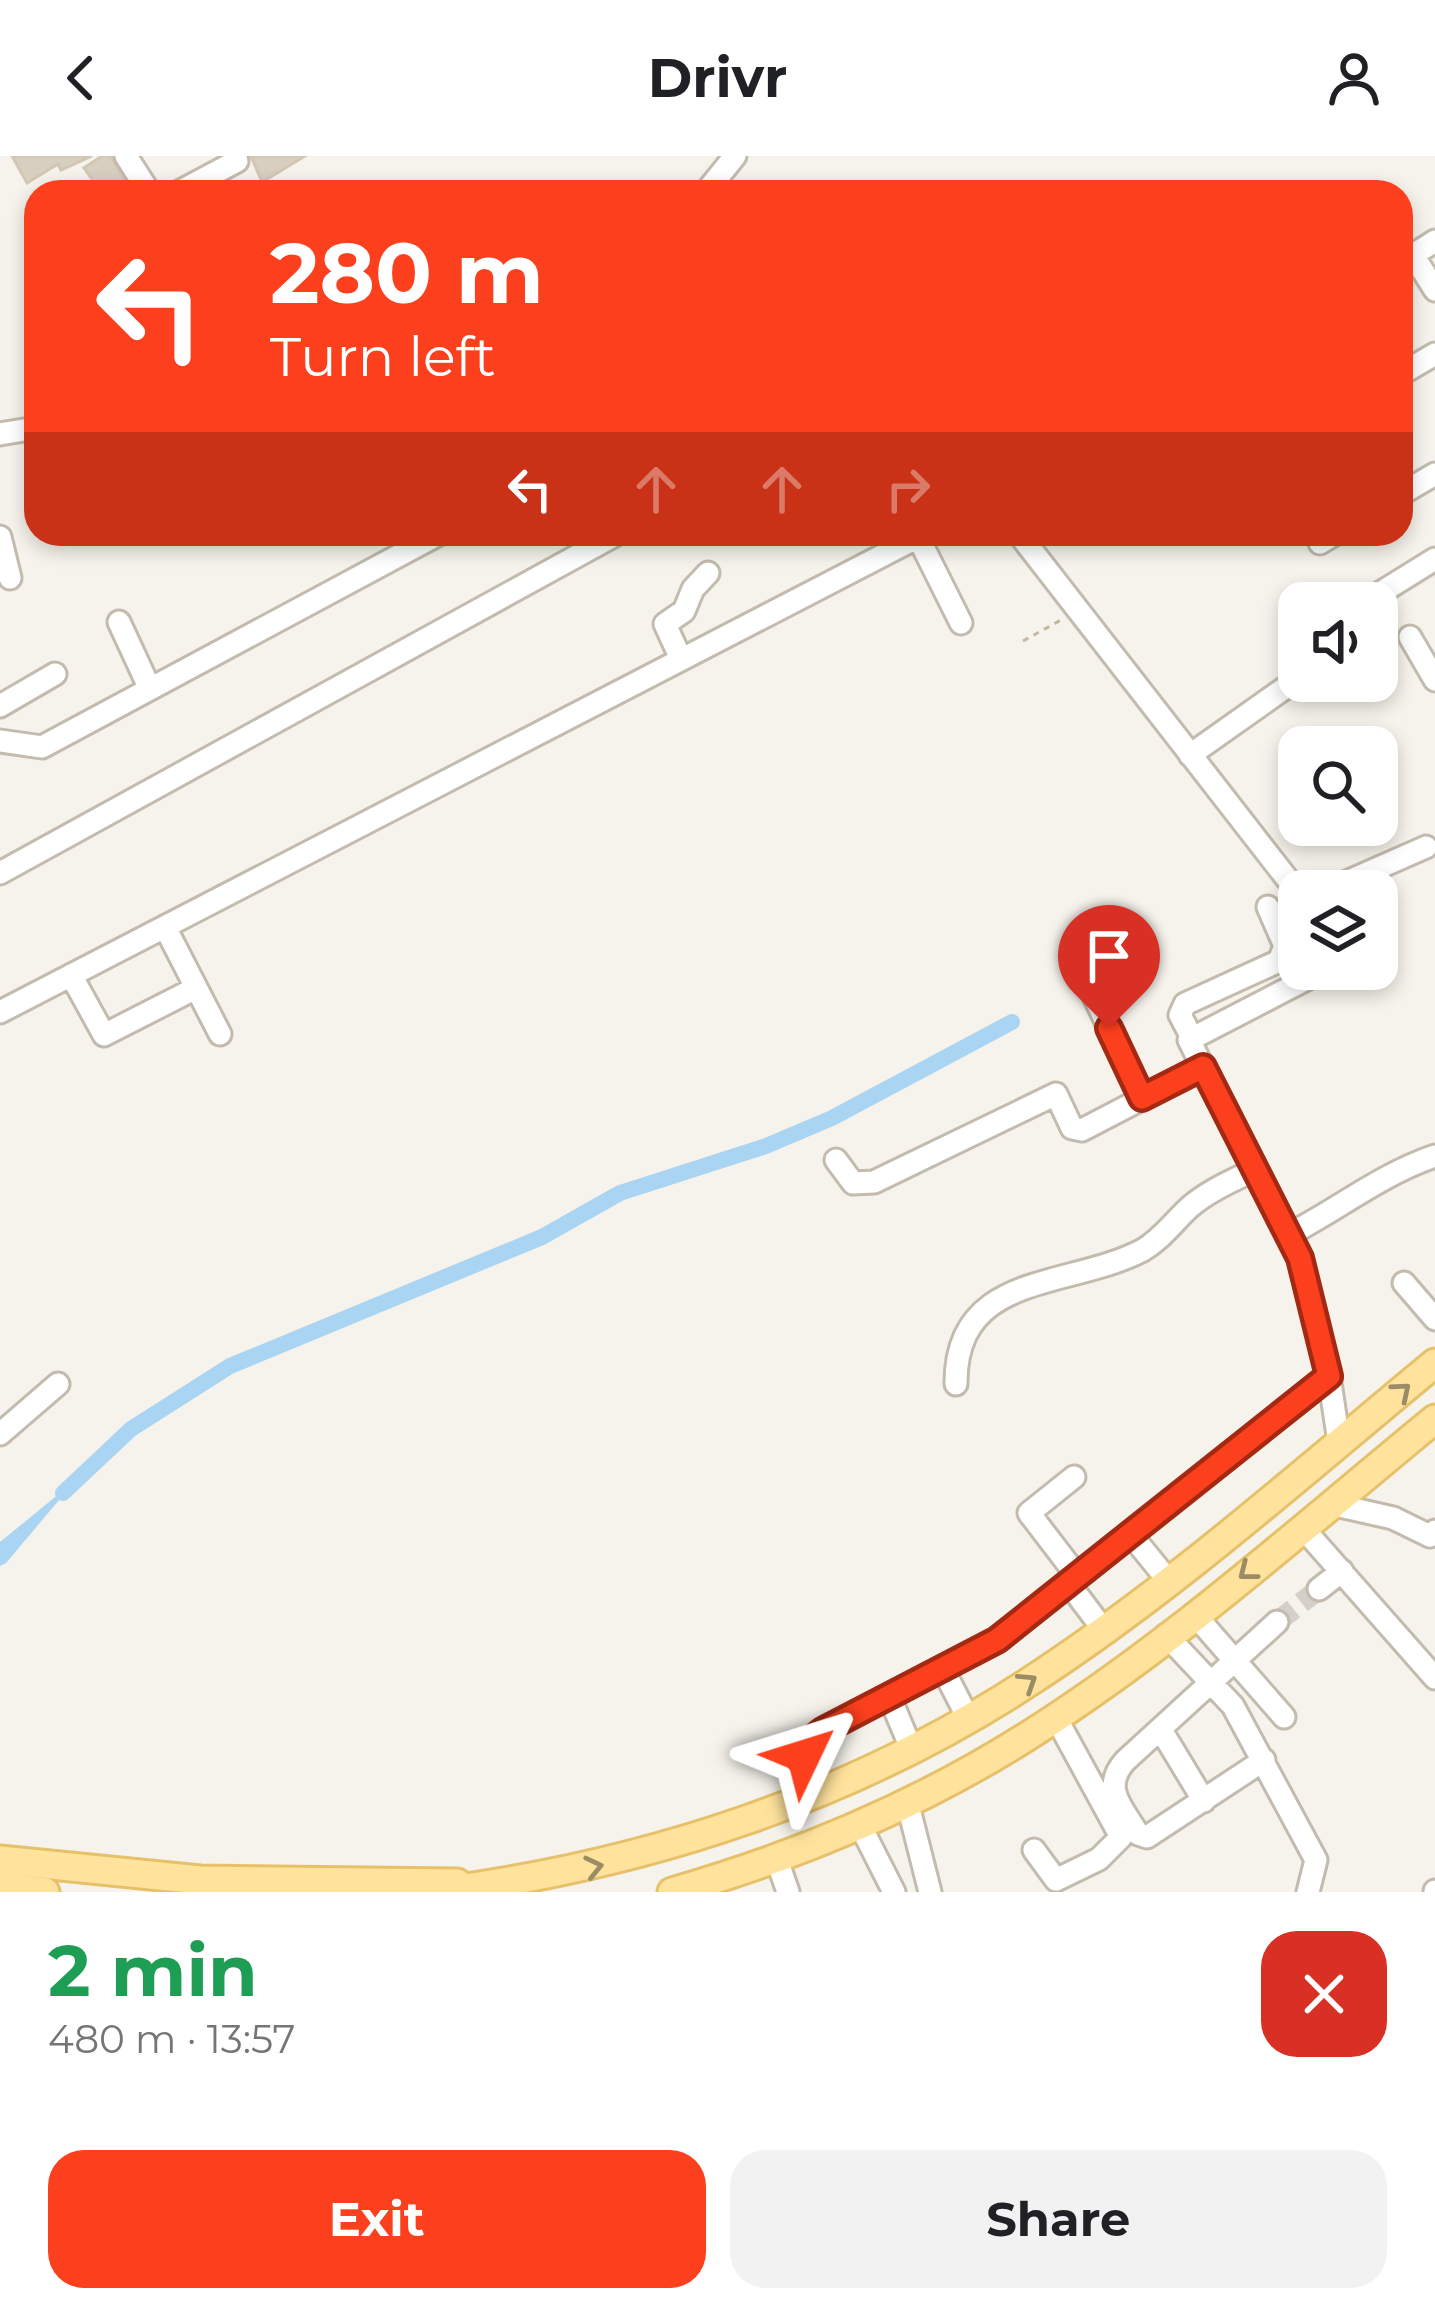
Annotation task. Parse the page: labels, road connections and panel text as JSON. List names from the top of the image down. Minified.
{"page":{"header":"Drivr","turn":["280 m","Turn left"],"heading":["2 min","480 m · 13:57"],"buttons":["Exit","Share"]}}
